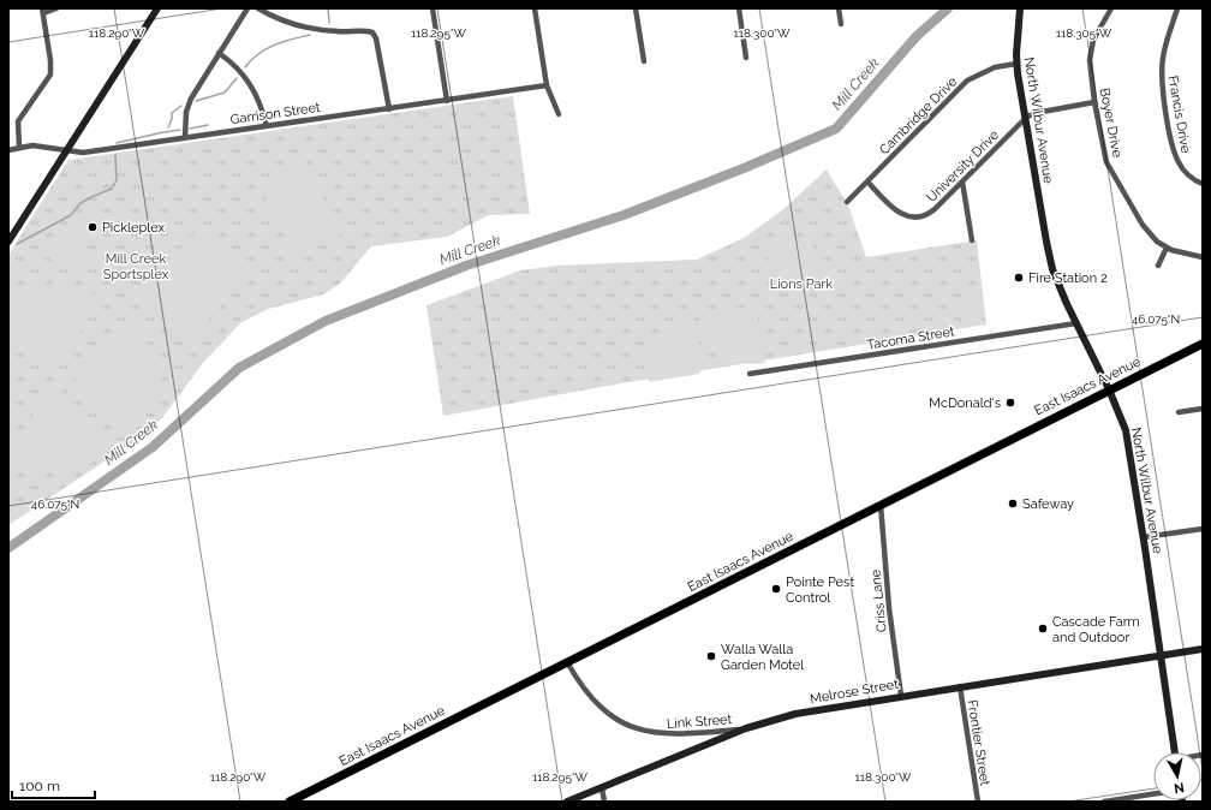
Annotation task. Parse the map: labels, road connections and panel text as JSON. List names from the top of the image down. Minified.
{"streets":{"main road":["North Wilbur Avenue","East Isaacs Avenue","Melrose Street"],"street":["Garrison Street","Francis Drive","Cambridge Drive","Boyer Drive","University Drive","Tacoma Street","Criss Lane","Link Street","Frontier Street"]},"crossings":[["Cambridge Drive","North Wilbur Avenue"],["Cambridge Drive","University Drive"],["North Wilbur Avenue","University Drive"],["North Wilbur Avenue","Tacoma Street"],["North Wilbur Avenue","East Isaacs Avenue"],["North Wilbur Avenue","Melrose Street"],["East Isaacs Avenue","Criss Lane"],["East Isaacs Avenue","Link Street"],["Criss Lane","Melrose Street"],["Melrose Street","Link Street"],["Melrose Street","Frontier Street"]],"water":["Mill Creek"],"parks":["Mill Creek Sportsplex","Lions Park"],"places":["Pickleplex","Fire Station 2","McDonald's","Safeway","Pointe Pest Control","Cascade Farm and Outdoor","Walla Walla Garden Motel"],"scale_bar":"100 m","north":"bottom","coordinates":["118.290°W","118.295°W","118.300°W","118.305°W","46.075°N"]}
